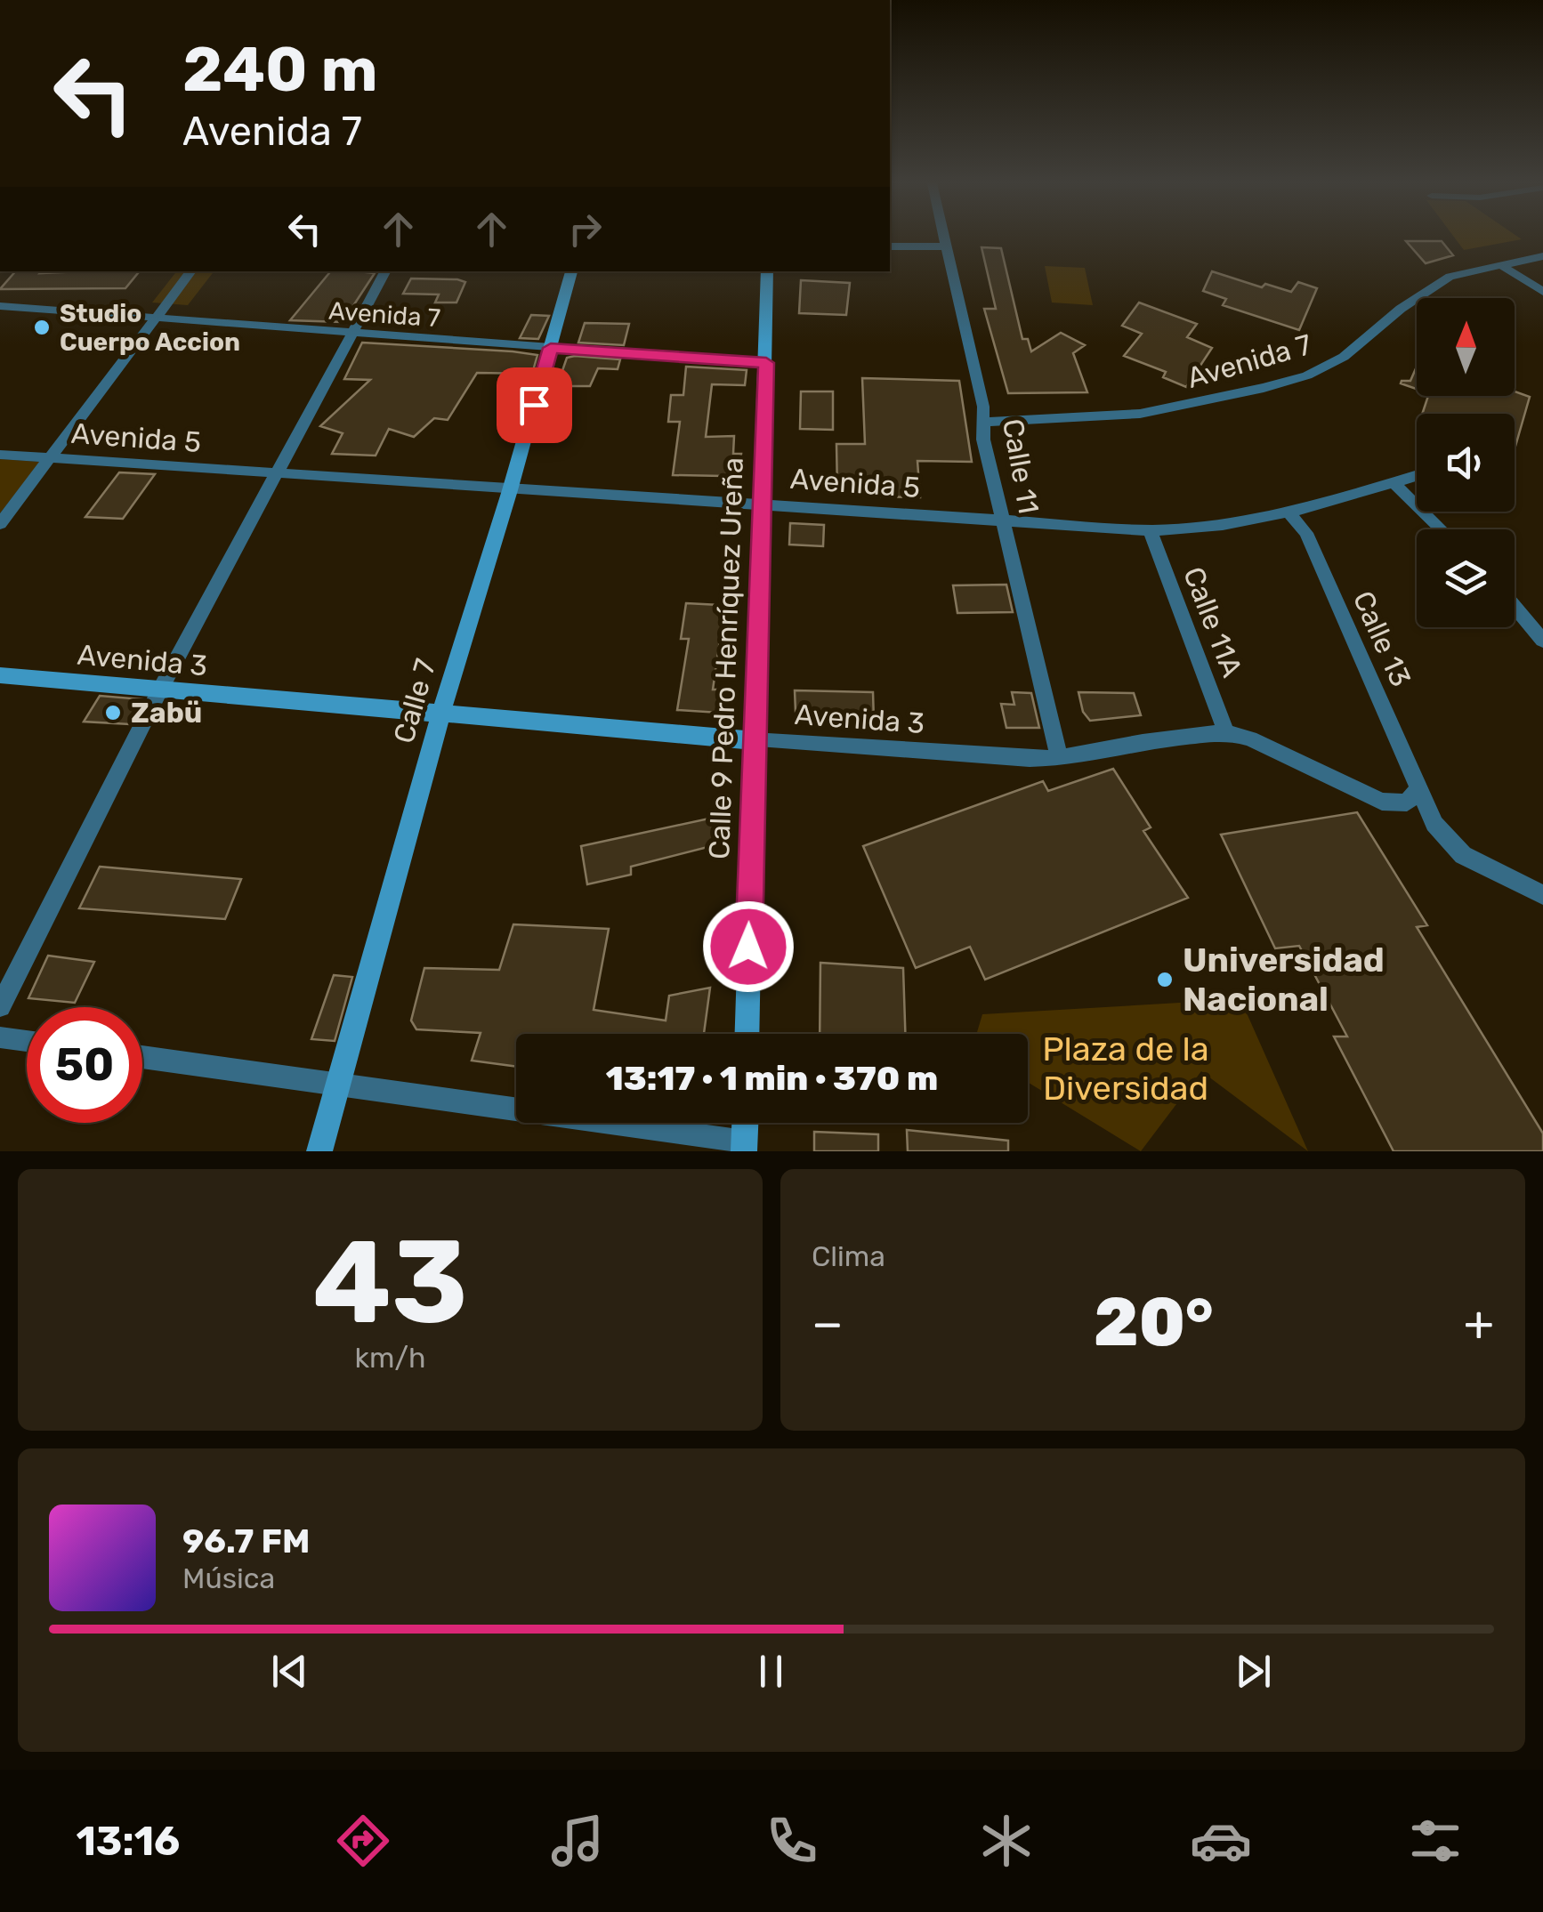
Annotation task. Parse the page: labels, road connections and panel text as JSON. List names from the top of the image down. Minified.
{"streets":{"main road":["Calle 9 Pedro Henríquez Ureña","Avenida 3","Calle 7"],"street":["Avenida 7","Avenida 5","Calle 11","Calle 11A","Calle 13"]},"crossings":[["Avenida 7","Calle 11"],["Avenida 7","Calle 9 Pedro Henríquez Ureña"],["Avenida 7","Calle 7"],["Avenida 5","Calle 11"],["Avenida 5","Calle 11A"],["Avenida 5","Calle 13"],["Avenida 5","Calle 9 Pedro Henríquez Ureña"],["Avenida 5","Calle 7"],["Calle 11","Avenida 3"],["Calle 11A","Avenida 3"],["Calle 13","Avenida 3"],["Calle 9 Pedro Henríquez Ureña","Avenida 3"],["Avenida 3","Calle 7"]],"parks":["Plaza de la Diversidad"],"places":["Studio Cuerpo Accion","Zabü","Universidad Nacional"],"north":"top","page":{"turn":["240 m","Avenida 7"],"limit":"50","trip":"13:17 · 1 min · 370 m","tile":[["43","km/h"],"Clima"],"heat":["−","20°","+"],"song":["96.7 FM","Música"],"tabs":"13:16"}}
